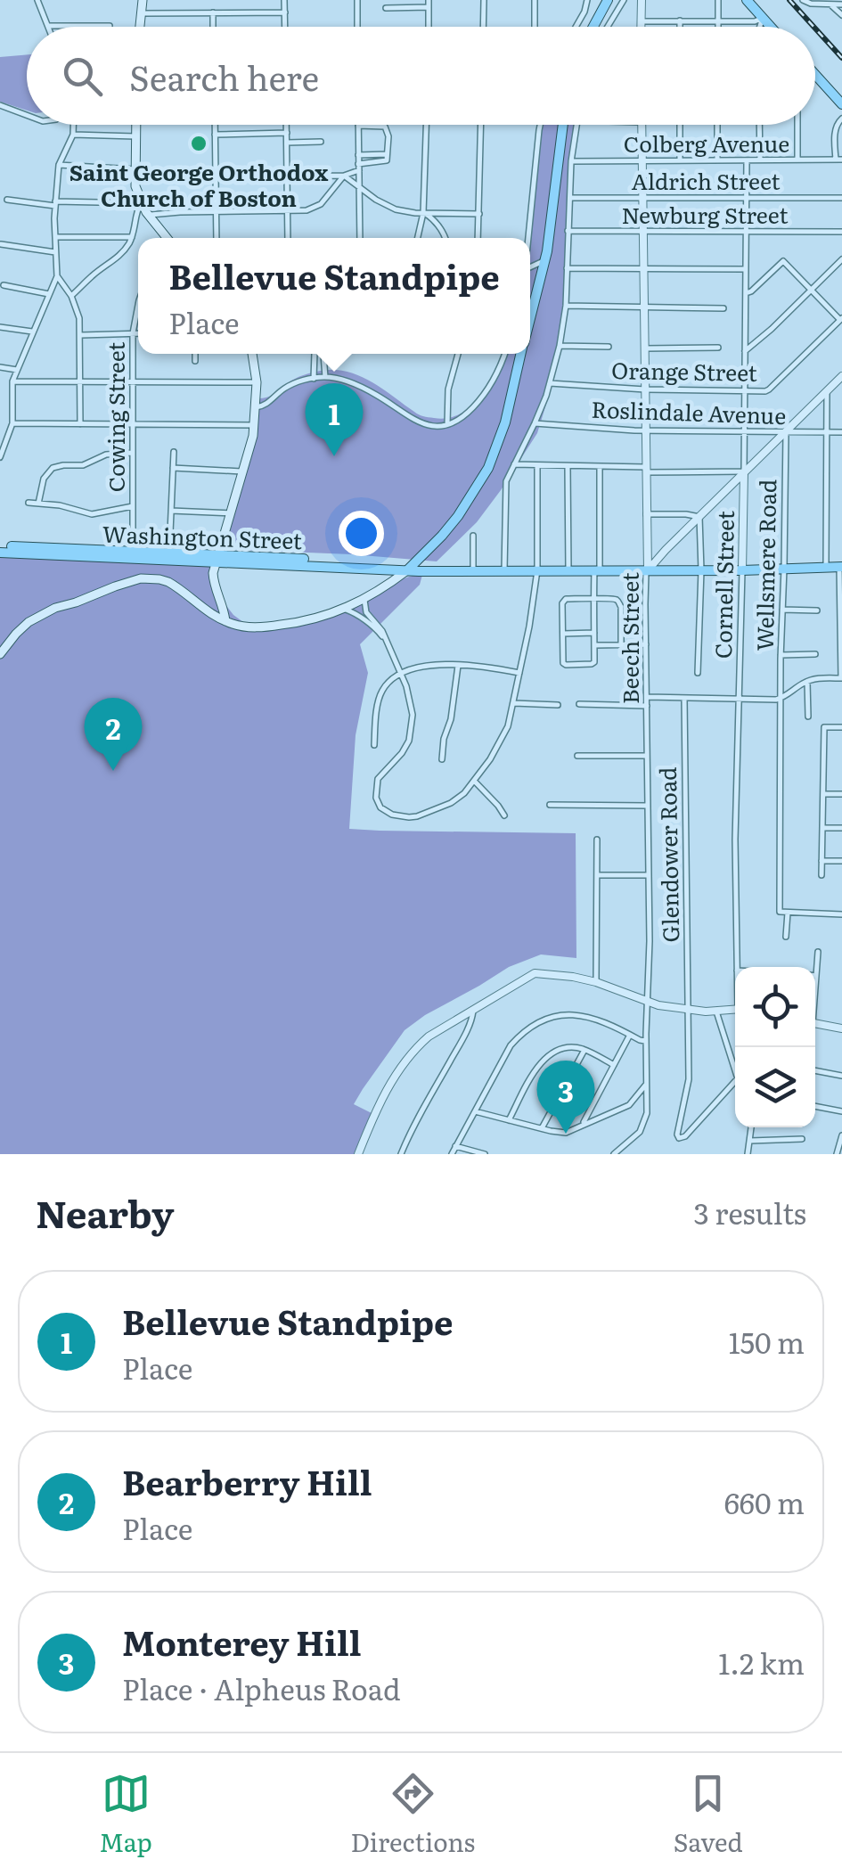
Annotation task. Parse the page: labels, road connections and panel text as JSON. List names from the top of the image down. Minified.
{"streets":{"main road":["Washington Street"],"street":["Colberg Avenue","Aldrich Street","Newburg Street","Orange Street","Roslindale Avenue","Cowing Street","Wellsmere Road","Cornell Street","Beech Street","Glendower Road"]},"crossings":[["Colberg Avenue","Cornell Street"],["Colberg Avenue","Beech Street"],["Aldrich Street","Cornell Street"],["Aldrich Street","Beech Street"],["Newburg Street","Cornell Street"],["Newburg Street","Beech Street"],["Orange Street","Cornell Street"],["Orange Street","Beech Street"],["Roslindale Avenue","Wellsmere Road"],["Roslindale Avenue","Cornell Street"],["Roslindale Avenue","Beech Street"],["Cowing Street","Washington Street"],["Washington Street","Wellsmere Road"],["Washington Street","Cornell Street"],["Washington Street","Beech Street"]],"places":["Saint George Orthodox Church of Boston"],"page":{"search":"Search here","popup":["Bellevue Standpipe","Place"],"pins":["1","2","3"],"heading":["Nearby","3 results"],"list":[{"mark":"1","name":"Bellevue Standpipe","note":"Place","value":"150 m"},{"mark":"2","name":"Bearberry Hill","note":"Place","value":"660 m"},{"mark":"3","name":"Monterey Hill","note":"Place · Alpheus Road","value":"1.2 km"}],"nav":["Map","Directions","Saved"]}}
